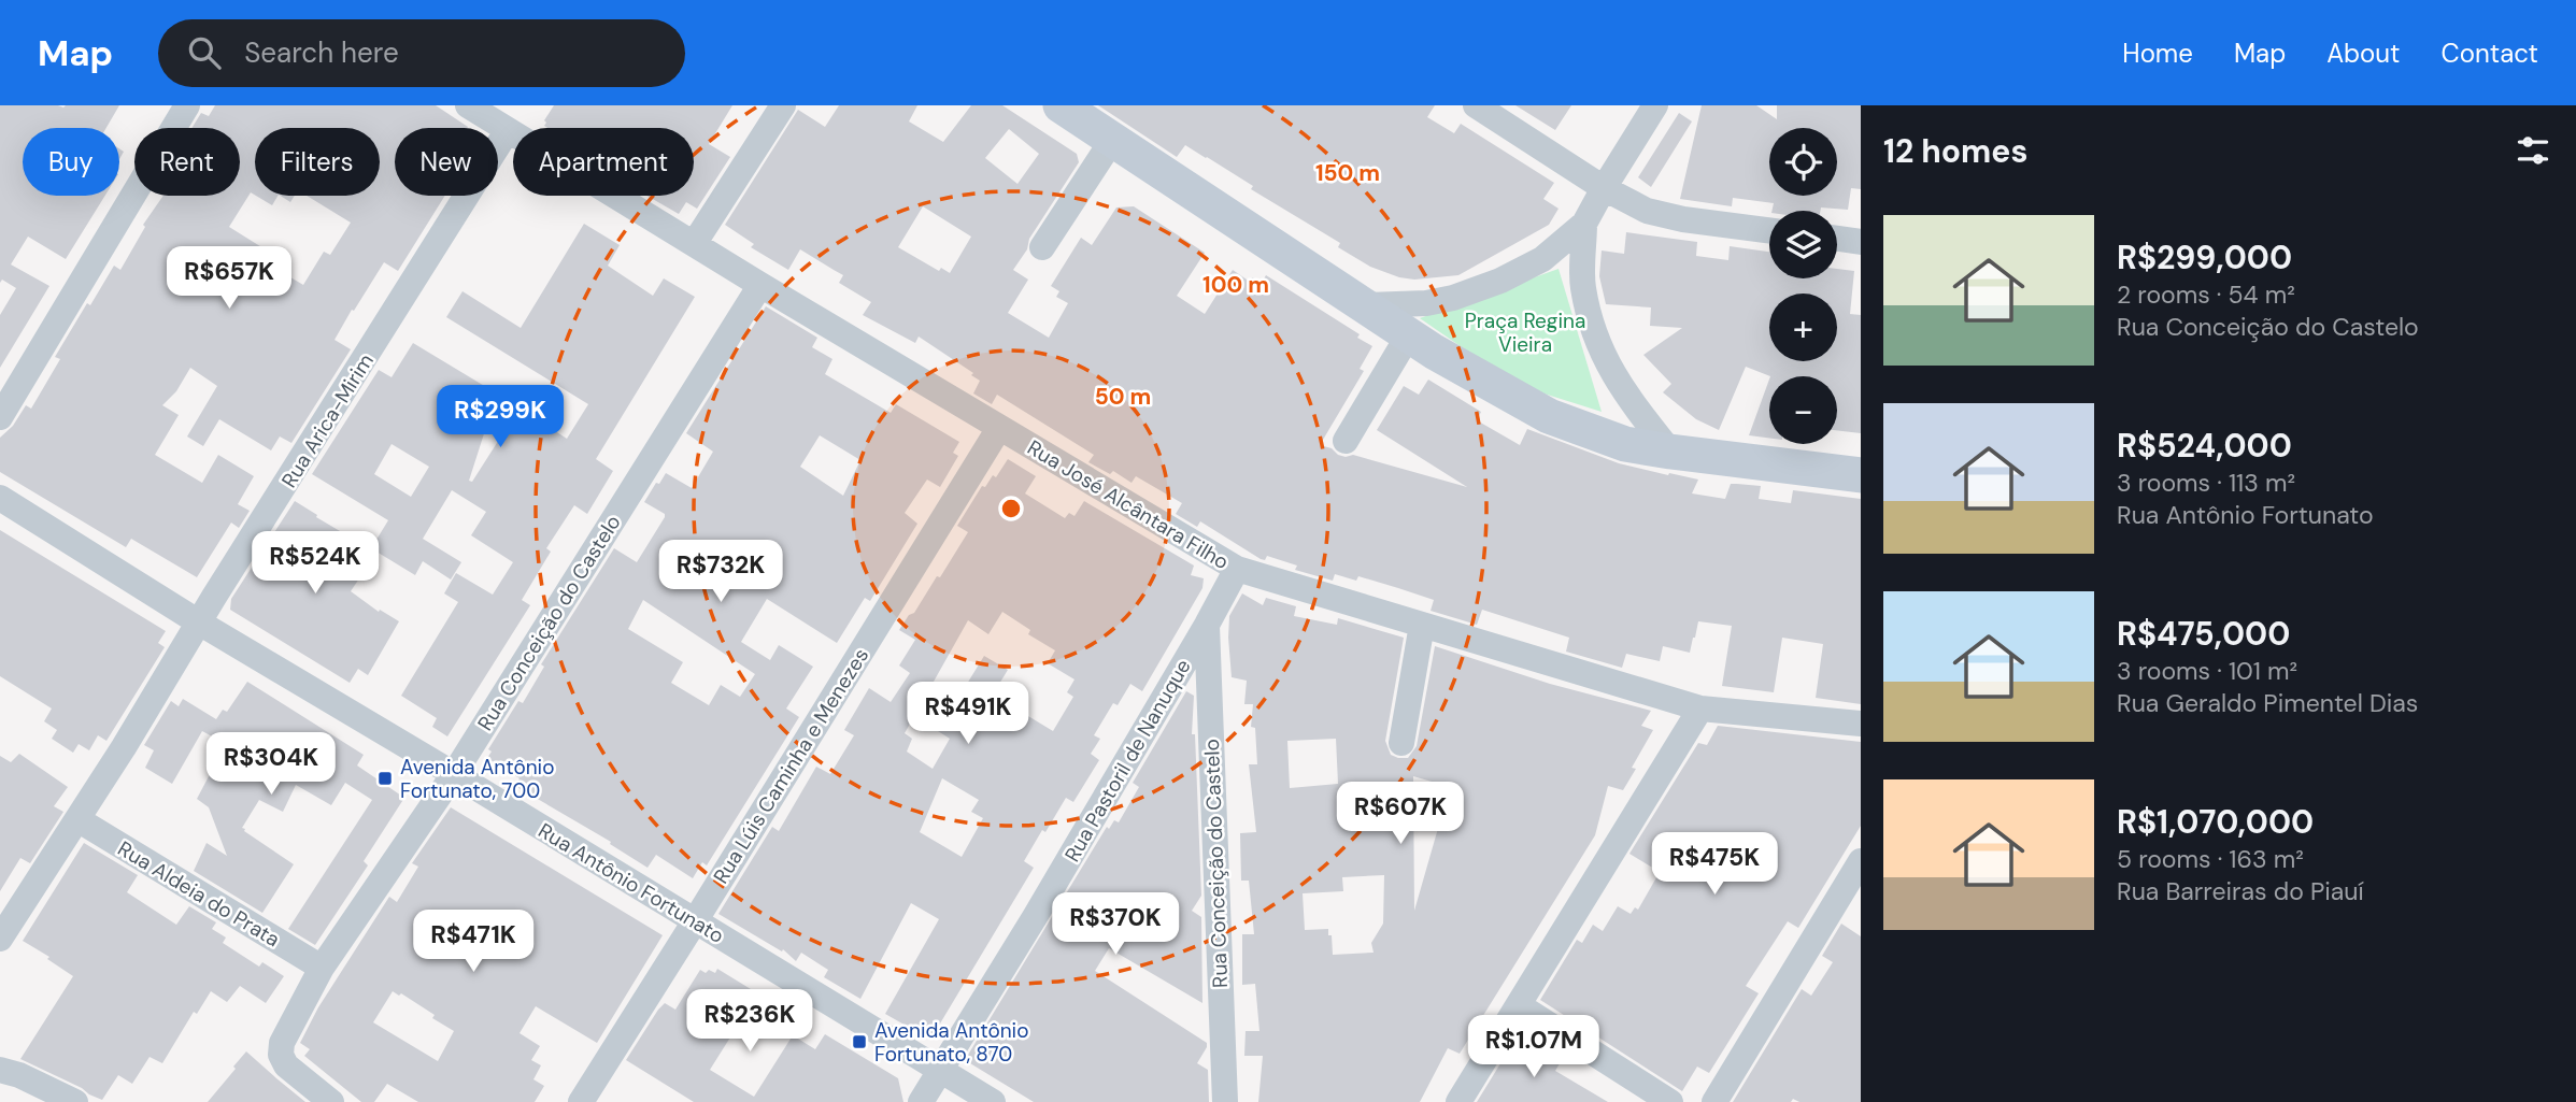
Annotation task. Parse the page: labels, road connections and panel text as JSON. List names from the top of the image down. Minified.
{"streets":{"street":["Rua Arica-Mirim","Rua José Alcântara Filho","Rua Conceição do Castelo","Rua Pastoril de Nanuque","Rua Lúis Caminha e Menezes","Rua Antônio Fortunato","Rua Aldeia do Prata"]},"crossings":[["Rua Arica-Mirim","Rua José Alcântara Filho"],["Rua Arica-Mirim","Rua Antônio Fortunato"],["Rua Arica-Mirim","Rua Aldeia do Prata"],["Rua José Alcântara Filho","Rua Conceição do Castelo"],["Rua José Alcântara Filho","Rua Pastoril de Nanuque"],["Rua José Alcântara Filho","Rua Lúis Caminha e Menezes"],["Rua Conceição do Castelo","Rua Pastoril de Nanuque"],["Rua Conceição do Castelo","Rua Antônio Fortunato"],["Rua Conceição do Castelo","Rua Aldeia do Prata"],["Rua Pastoril de Nanuque","Rua Antônio Fortunato"],["Rua Lúis Caminha e Menezes","Rua Antônio Fortunato"]],"parks":["Praça Regina Vieira"],"places":{"transit":["Avenida Antônio Fortunato, 700","Avenida Antônio Fortunato, 870"]},"page":{"header":"Map","search":"Search here","nav":["Home","Map","About","Contact"],"heading":"12 homes","map_buttons":["+","−"],"chip":["Buy","Rent","Filters","New","Apartment"],"list":[{"name":"R$299,000","note":"2 rooms · 54 m² · Rua Conceição do Castelo"},{"name":"R$524,000","note":"3 rooms · 113 m² · Rua Antônio Fortunato"},{"name":"R$475,000","note":"3 rooms · 101 m² · Rua Geraldo Pimentel Dias"},{"name":"R$1,070,000","note":"5 rooms · 163 m² · Rua Barreiras do Piauí"}],"price":["R$657K","R$299K","R$524K","R$732K","R$491K","R$304K","R$607K","R$475K","R$370K","R$471K","R$236K","R$1.07M"]},"rings":["150 m","100 m","50 m"]}
